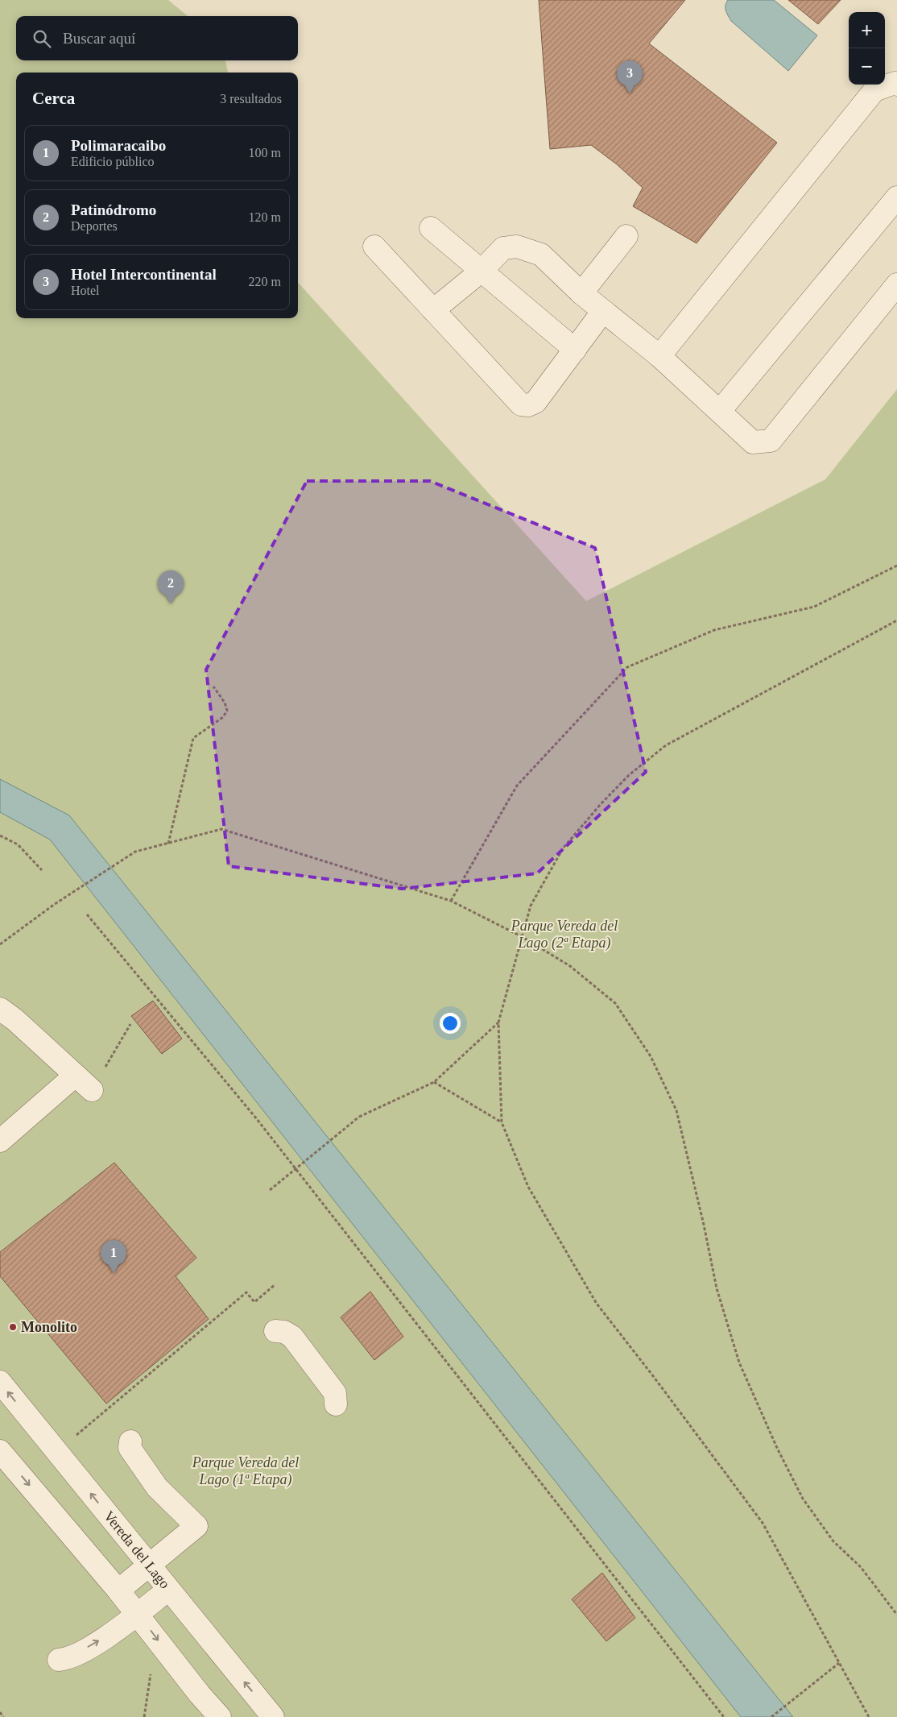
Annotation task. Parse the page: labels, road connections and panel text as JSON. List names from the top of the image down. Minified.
{"streets":{"street":["Vereda del Lago"]},"parks":["Parque Vereda del Lago (2ª Etapa)","Parque Vereda del Lago (1ª Etapa)"],"places":["Monolito"],"page":{"map_buttons":["+","−"],"search":"Buscar aquí","pins":["3","2","1"],"heading":["Cerca","3 resultados"],"list":[{"mark":"1","name":"Polimaracaibo","note":"Edificio público","value":"100 m"},{"mark":"2","name":"Patinódromo","note":"Deportes","value":"120 m"},{"mark":"3","name":"Hotel Intercontinental","note":"Hotel","value":"220 m"}]}}
